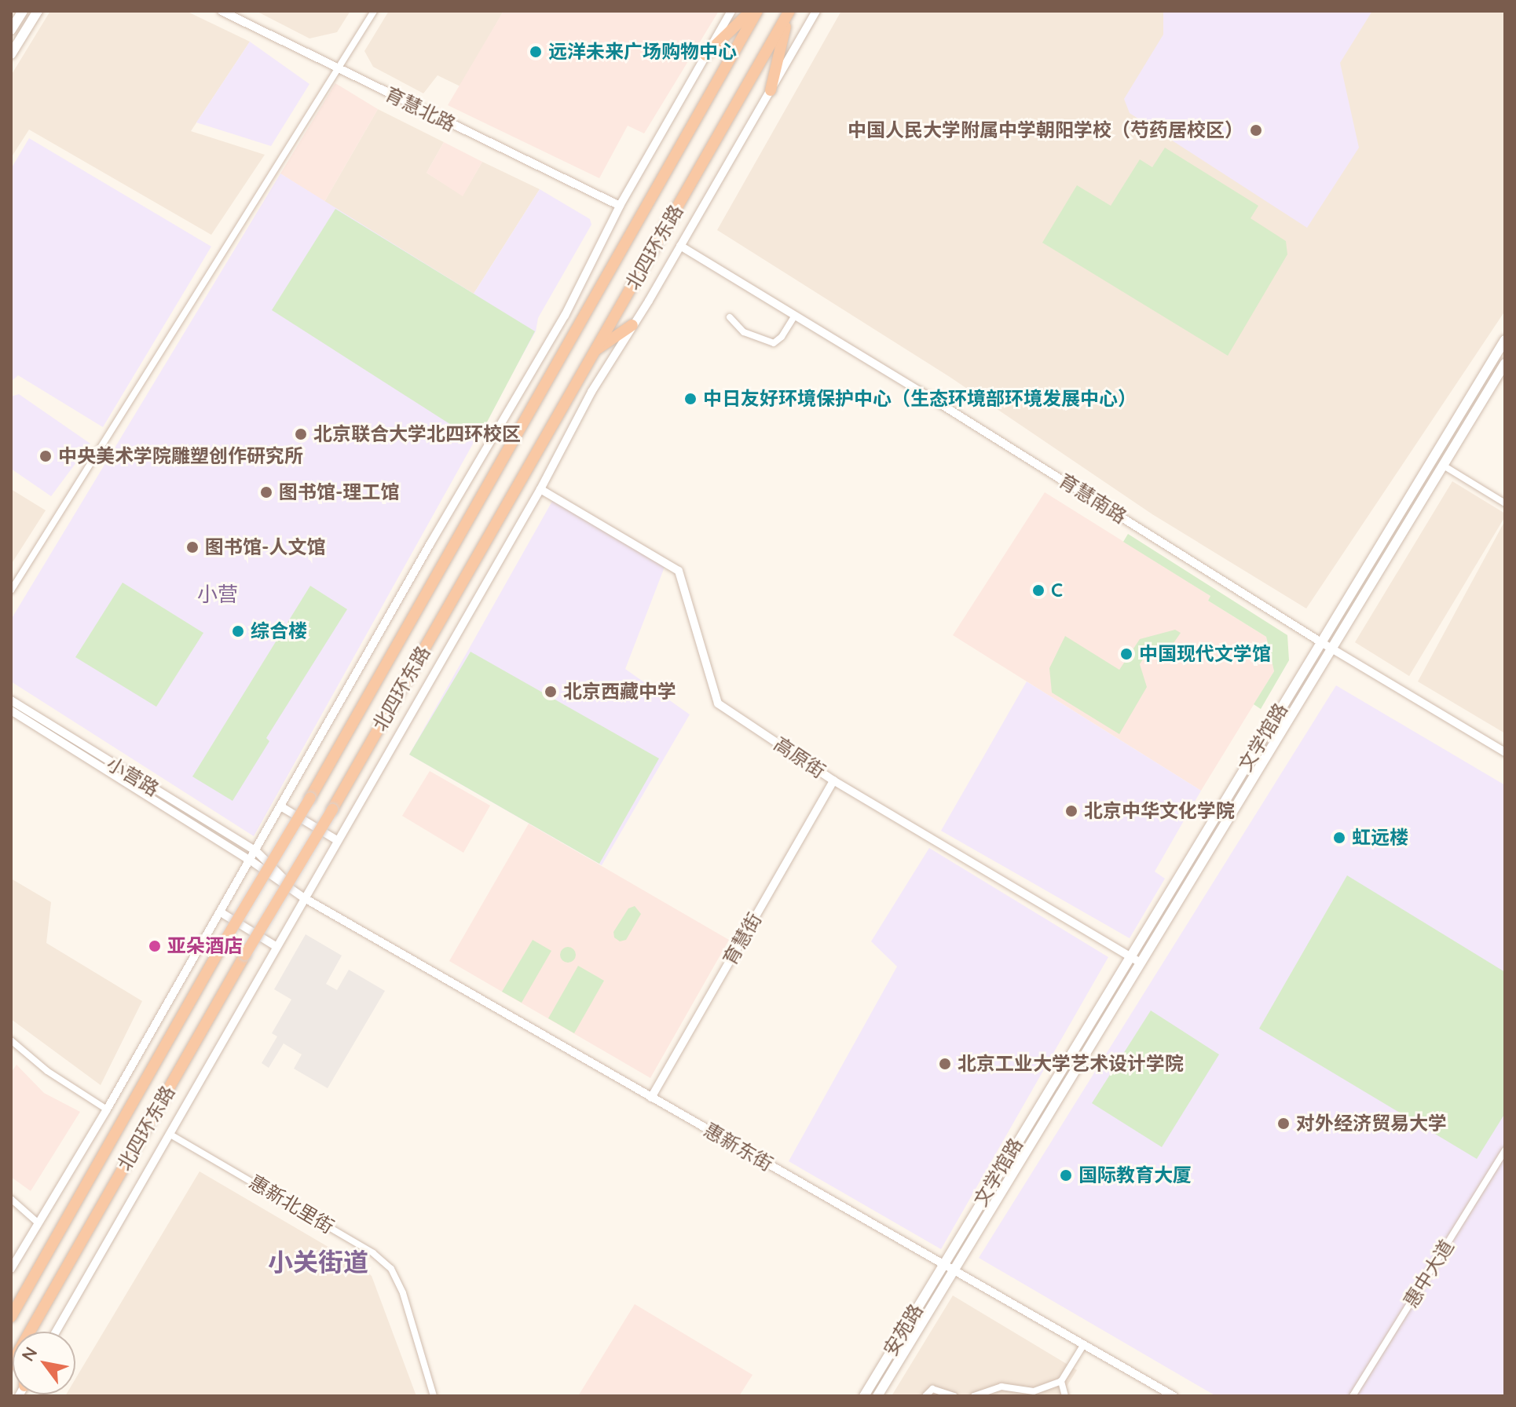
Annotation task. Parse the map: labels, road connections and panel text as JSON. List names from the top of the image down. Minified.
{"streets":{"highway":["北四环东路"],"main road":["文学馆路","安苑路"],"street":["育慧北路","育慧南路","高原街","小营路","育慧街","惠新东街","惠新北里街","惠中大道"]},"crossings":[["北四环东路","育慧南路"],["北四环东路","高原街"],["北四环东路","小营路"],["北四环东路","惠新东街"],["北四环东路","惠新北里街"],["育慧南路","文学馆路"],["文学馆路","高原街"],["文学馆路","惠新东街"],["文学馆路","安苑路"],["高原街","育慧街"],["小营路","惠新东街"],["育慧街","惠新东街"],["惠新东街","安苑路"]],"districts":["小营","小关街道"],"places":["远洋未来广场购物中心","中国人民大学附属中学朝阳学校（芍药居校区）","中日友好环境保护中心（生态环境部环境发展中心）","北京联合大学北四环校区","中央美术学院雕塑创作研究所","图书馆-理工馆","图书馆-人文馆","C","综合楼","中国现代文学馆","北京西藏中学","北京中华文化学院","虹远楼","亚朵酒店","北京工业大学艺术设计学院","对外经济贸易大学","国际教育大厦"],"north":"top left"}
